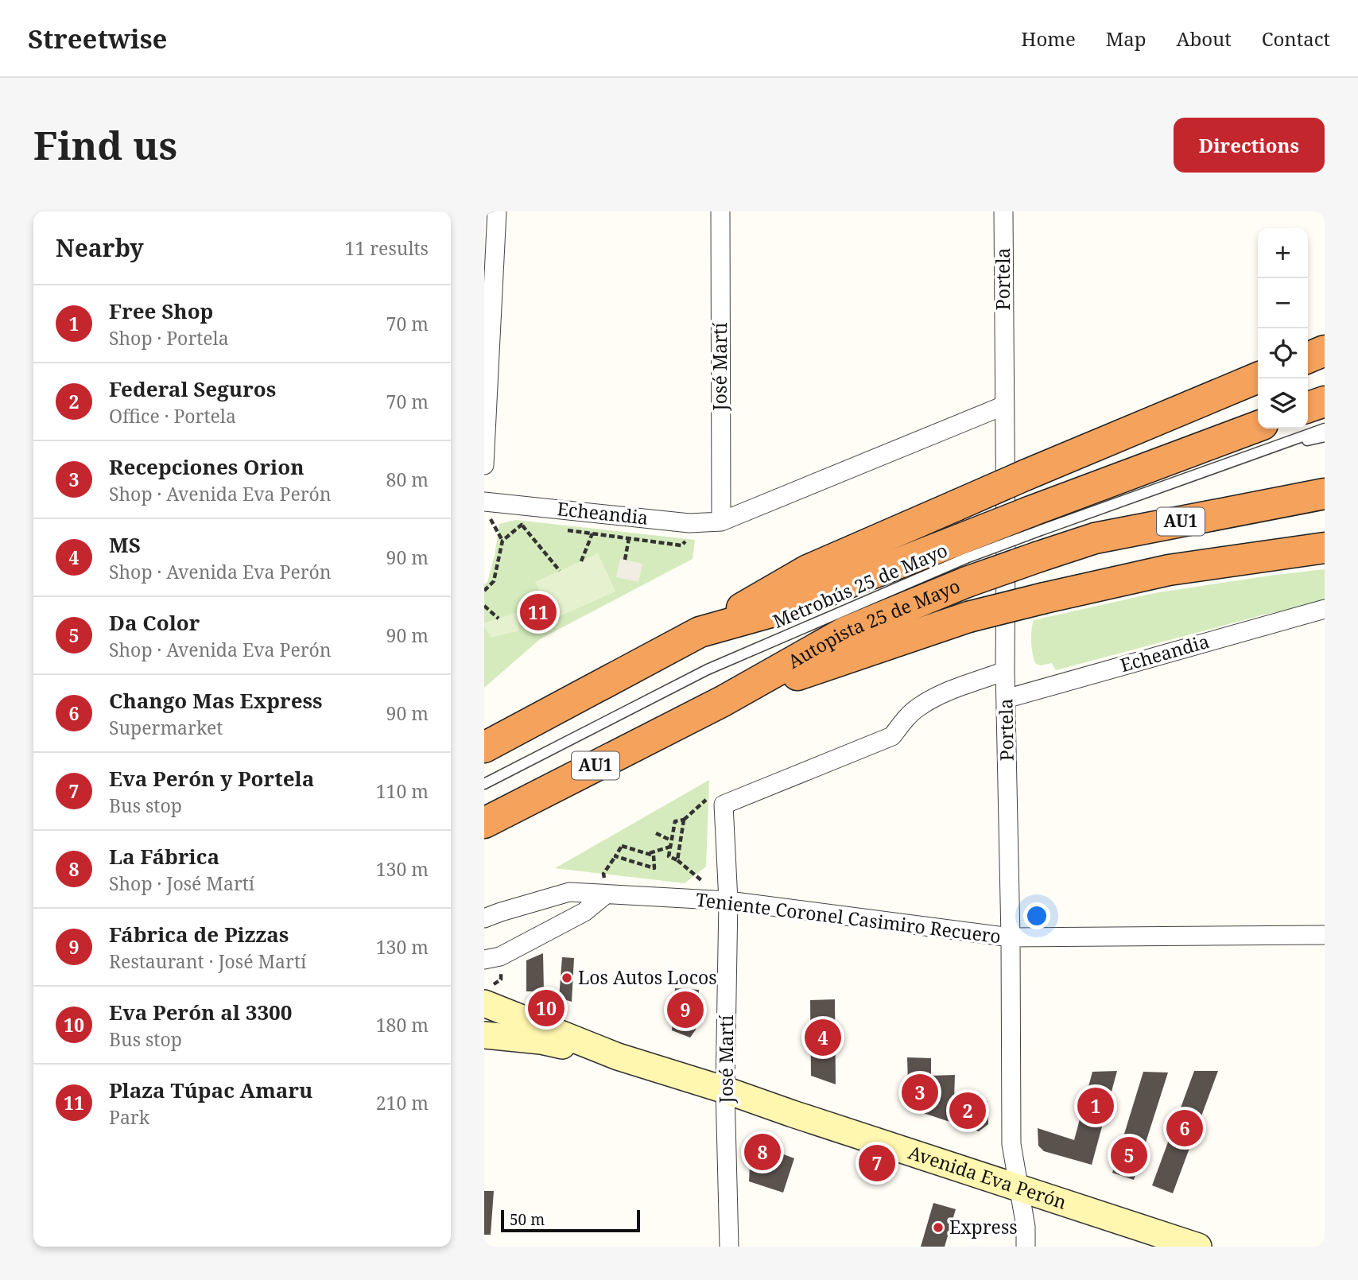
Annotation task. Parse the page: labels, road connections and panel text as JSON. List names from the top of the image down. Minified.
{"streets":{"highway":["AU1","Autopista 25 de Mayo"],"main road":["Avenida Eva Perón"],"street":["Portela","José Martí","Echeandia","Teniente Coronel Casimiro Recuero"],"lane":["Metrobús 25 de Mayo"]},"crossings":[["Portela","Echeandia"],["Portela","Teniente Coronel Casimiro Recuero"],["Portela","Avenida Eva Perón"],["José Martí","Echeandia"],["José Martí","Teniente Coronel Casimiro Recuero"],["José Martí","Avenida Eva Perón"],["Metrobús 25 de Mayo","Autopista 25 de Mayo"]],"places":["Los Autos Locos","Express"],"scale_bar":"50 m","page":{"header":"Streetwise","nav":["Home","Map","About","Contact"],"buttons":"Directions","title":"Find us","heading":["Nearby","11 results"],"map_buttons":["+","−"],"list":[{"mark":"1","name":"Free Shop","note":"Shop · Portela","value":"70 m"},{"mark":"2","name":"Federal Seguros","note":"Office · Portela","value":"70 m"},{"mark":"3","name":"Recepciones Orion","note":"Shop · Avenida Eva Perón","value":"80 m"},{"mark":"4","name":"MS","note":"Shop · Avenida Eva Perón","value":"90 m"},{"mark":"5","name":"Da Color","note":"Shop · Avenida Eva Perón","value":"90 m"},{"mark":"6","name":"Chango Mas Express","note":"Supermarket","value":"90 m"},{"mark":"7","name":"Eva Perón y Portela","note":"Bus stop","value":"110 m"},{"mark":"8","name":"La Fábrica","note":"Shop · José Martí","value":"130 m"},{"mark":"9","name":"Fábrica de Pizzas","note":"Restaurant · José Martí","value":"130 m"},{"mark":"10","name":"Eva Perón al 3300","note":"Bus stop","value":"180 m"},{"mark":"11","name":"Plaza Túpac Amaru","note":"Park","value":"210 m"}],"pins":["11","10","9","4","3","1","2","6","8","5","7"],"scale":"50 m"}}
